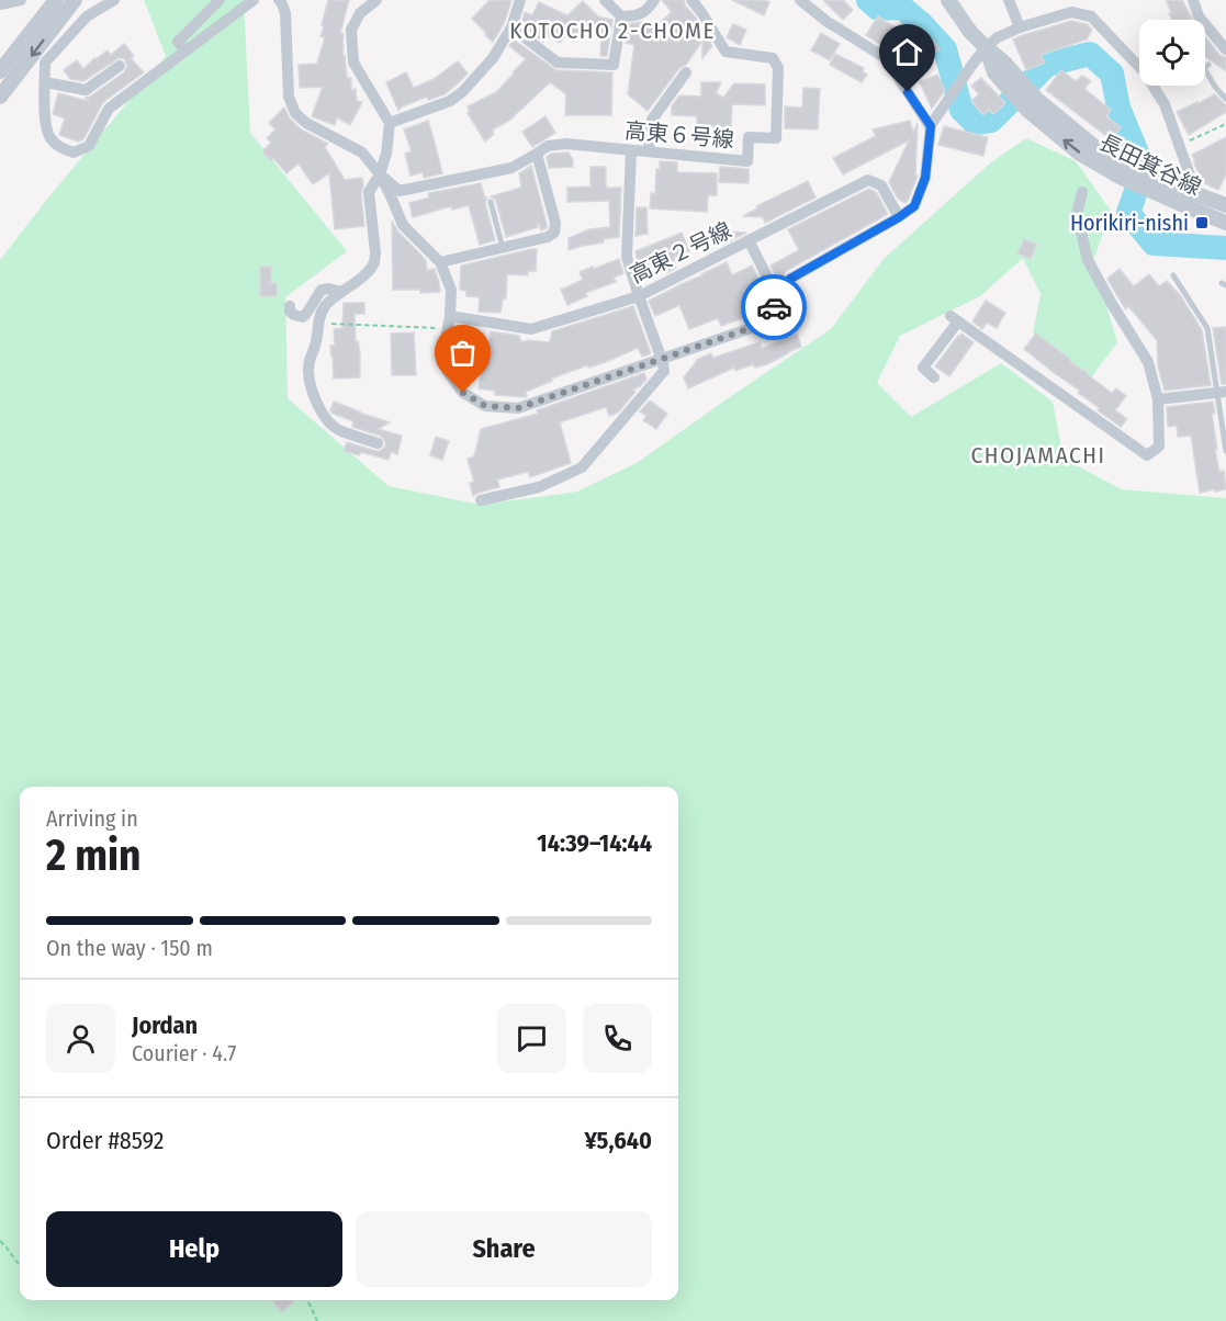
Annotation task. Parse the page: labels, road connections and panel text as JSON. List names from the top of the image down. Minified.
{"streets":{"street":["高東６号線","長田箕谷線","高東２号線"]},"districts":["KOTOCHO 2-CHOME","CHOJAMACHI"],"places":{"transit":["Horikiri-nishi"]},"page":{"heading":["2 min","Arriving in","14:39–14:44"],"panel":["Jordan","Courier · 4.7","Order #8592","¥5,640"],"bar":"On the way · 150 m","buttons":["Help","Share"]}}
